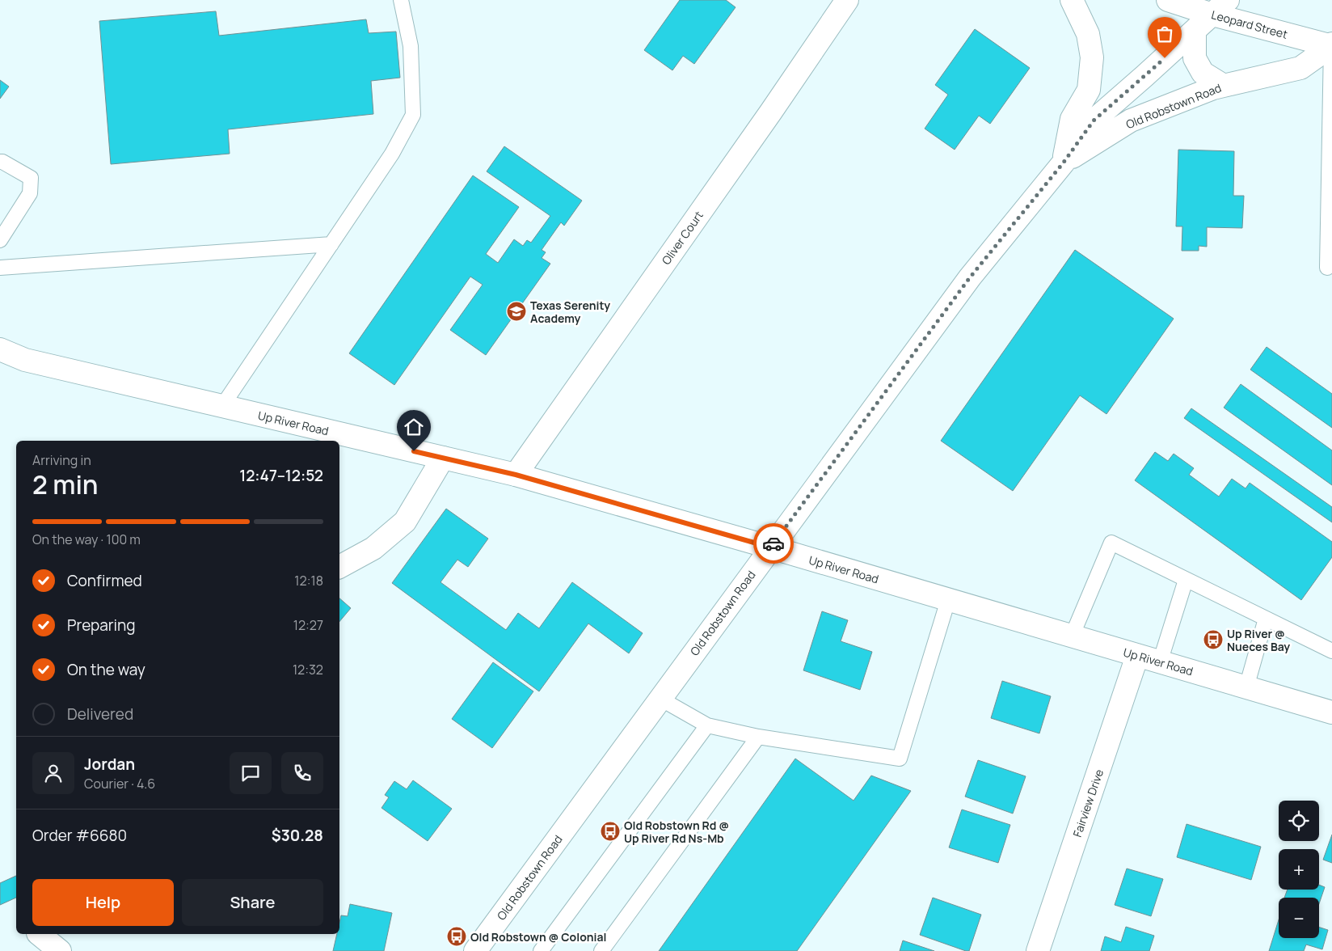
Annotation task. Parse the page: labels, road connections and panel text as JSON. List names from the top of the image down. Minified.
{"streets":{"street":["Leopard Street","Old Robstown Road","Oliver Court","Up River Road","Fairview Drive"]},"crossings":[["Leopard Street","Old Robstown Road"],["Old Robstown Road","Up River Road"],["Oliver Court","Up River Road"],["Up River Road","Fairview Drive"]],"places":{"school or university":["Texas Serenity Academy"],"bus stop":["Up River @ Nueces Bay","Old Robstown Rd @ Up River Rd Ns-Mb","Old Robstown @ Colonial"]},"page":{"heading":["2 min","Arriving in","12:47–12:52"],"panel":["Jordan","Courier · 4.6","Order #6680","$30.28"],"bar":"On the way · 100 m","list":[["Confirmed","12:18"],["Preparing","12:27"],["On the way","12:32"],"Delivered"],"map_buttons":["+","−"],"buttons":["Help","Share"]}}
